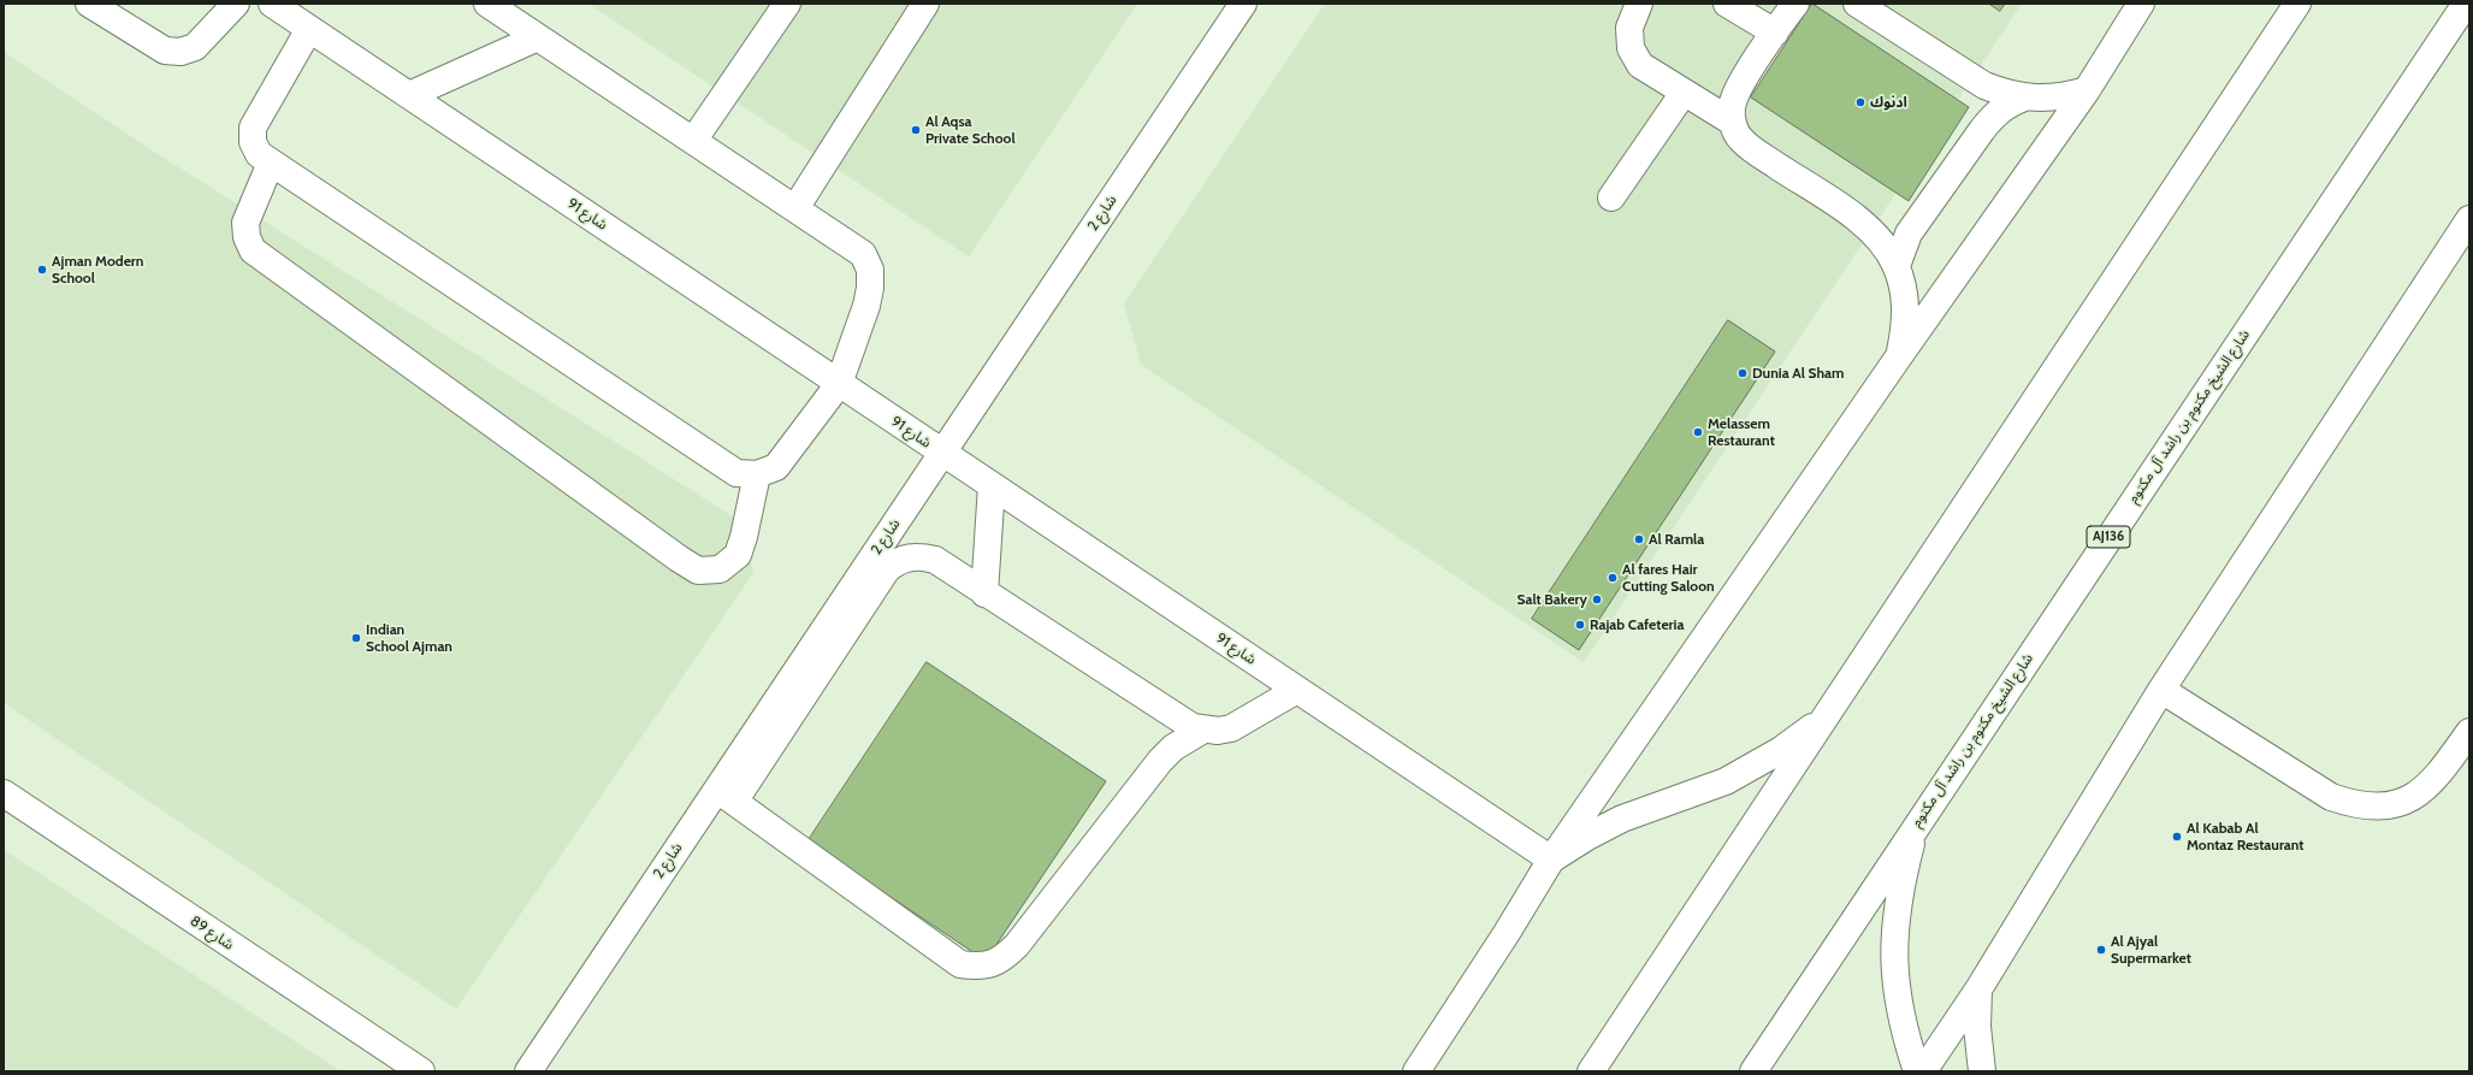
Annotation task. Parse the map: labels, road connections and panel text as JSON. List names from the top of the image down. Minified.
{"streets":{"street":["شارع 2","شارع 91","شارع الشيخ مكتوم بن راشد آل مكتوم","AJ136","شارع 89"]},"crossings":[["شارع 2","شارع 91"]],"places":["ادنوك","Al Aqsa Private School","Ajman Modern School","Dunia Al Sham","Melassem Restaurant","Al Ramla","Al fares Hair Cutting Saloon","Salt Bakery","Rajab Cafeteria","Indian School Ajman","Al Kabab Al Montaz Restaurant","Al Ajyal Supermarket"]}
